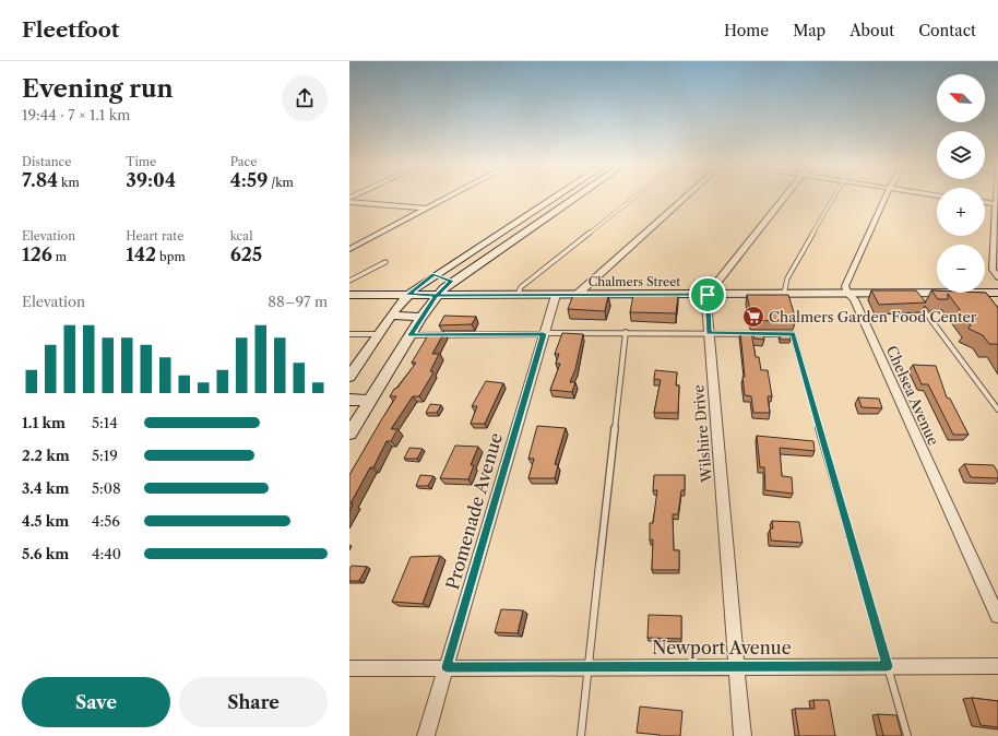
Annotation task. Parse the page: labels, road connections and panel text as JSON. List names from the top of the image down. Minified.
{"streets":{"street":["Chalmers Street","Chelsea Avenue","Wilshire Drive","Promenade Avenue","Newport Avenue"]},"crossings":[["Chalmers Street","Chelsea Avenue"],["Chalmers Street","Wilshire Drive"],["Chalmers Street","Promenade Avenue"],["Wilshire Drive","Newport Avenue"],["Promenade Avenue","Newport Avenue"]],"places":{"supermarket":["Chalmers Garden Food Center"]},"north":"top left","page":{"header":"Fleetfoot","nav":["Home","Map","About","Contact"],"heading":["Evening run","19:44 · 7 × 1.1 km"],"map_buttons":["+","−"],"stats":[["Distance","7.84 km"],["Time","39:04"],["Pace","4:59 /km"],["Elevation","126 m"],["Heart rate","142 bpm"],["kcal","625"]],"chart":["Elevation","88–97 m"],"list":[{"name":"1.1 km","note":"5:14"},{"name":"2.2 km","note":"5:19"},{"name":"3.4 km","note":"5:08"},{"name":"4.5 km","note":"4:56"},{"name":"5.6 km","note":"4:40"}],"buttons":["Save","Share"]}}
